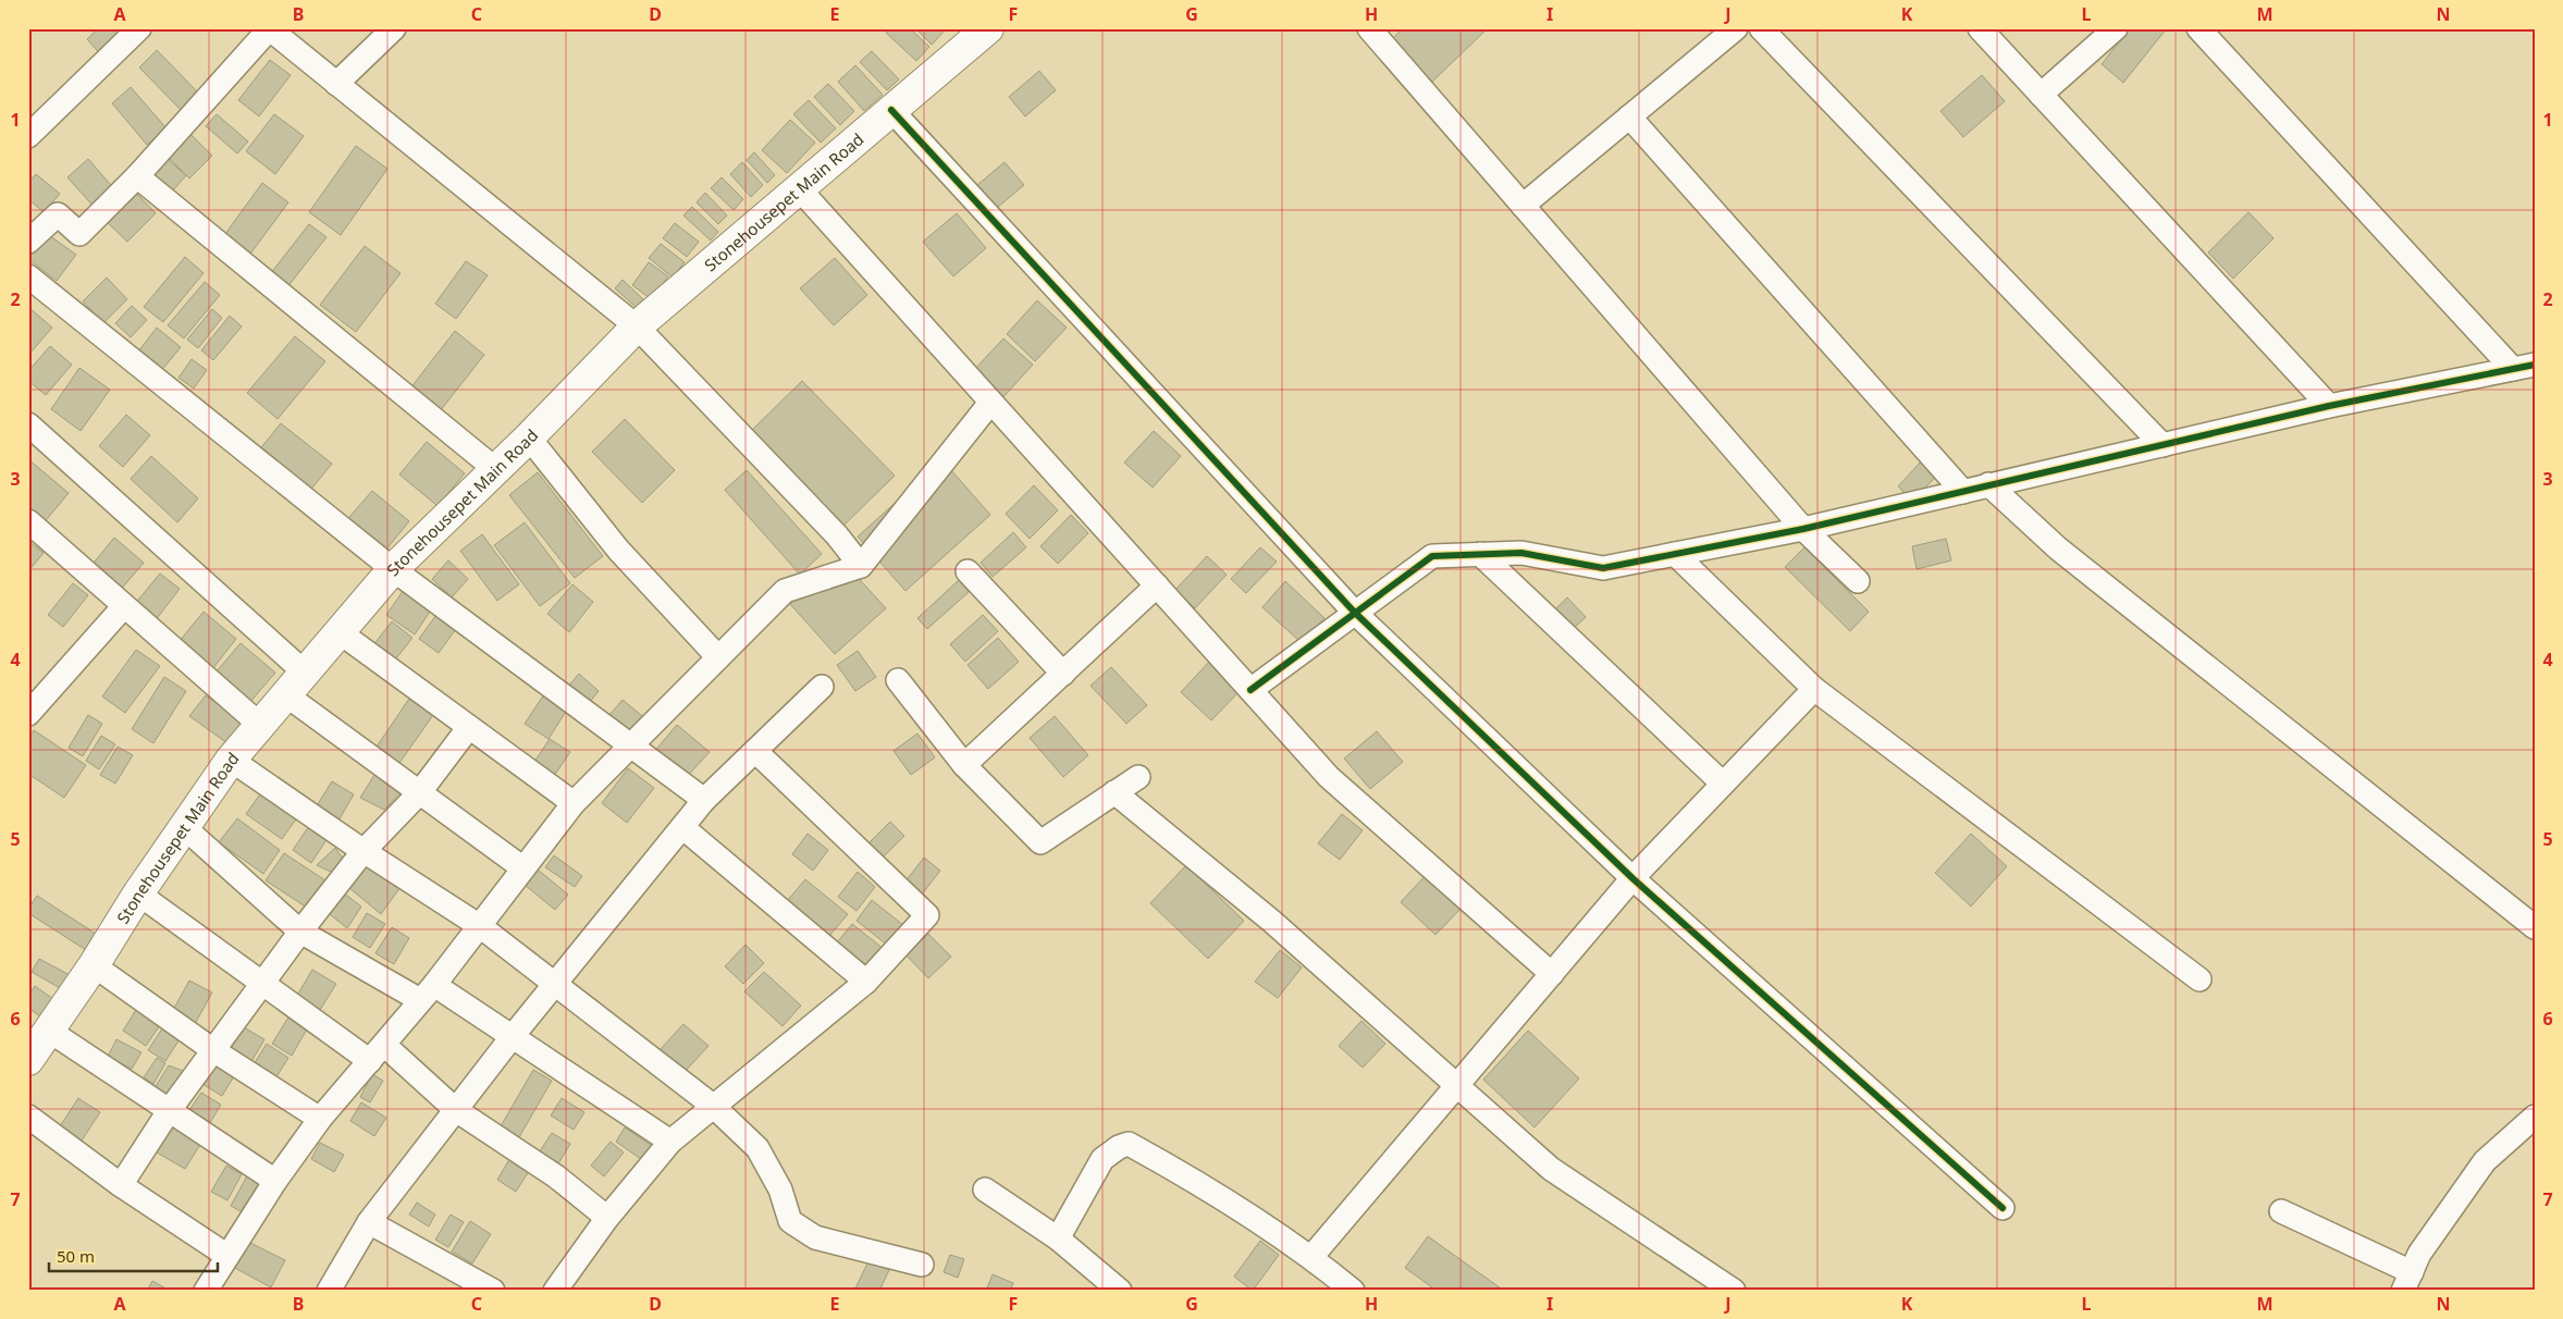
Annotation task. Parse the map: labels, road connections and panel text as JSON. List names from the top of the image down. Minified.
{"streets":{"main road":["Stonehousepet Main Road"]},"scale_bar":"50 m","grid":{"columns":["A","B","C","D","E","F","G","H","I","J","K","L","M","N"],"rows":["1","2","3","4","5","6","7"]}}
